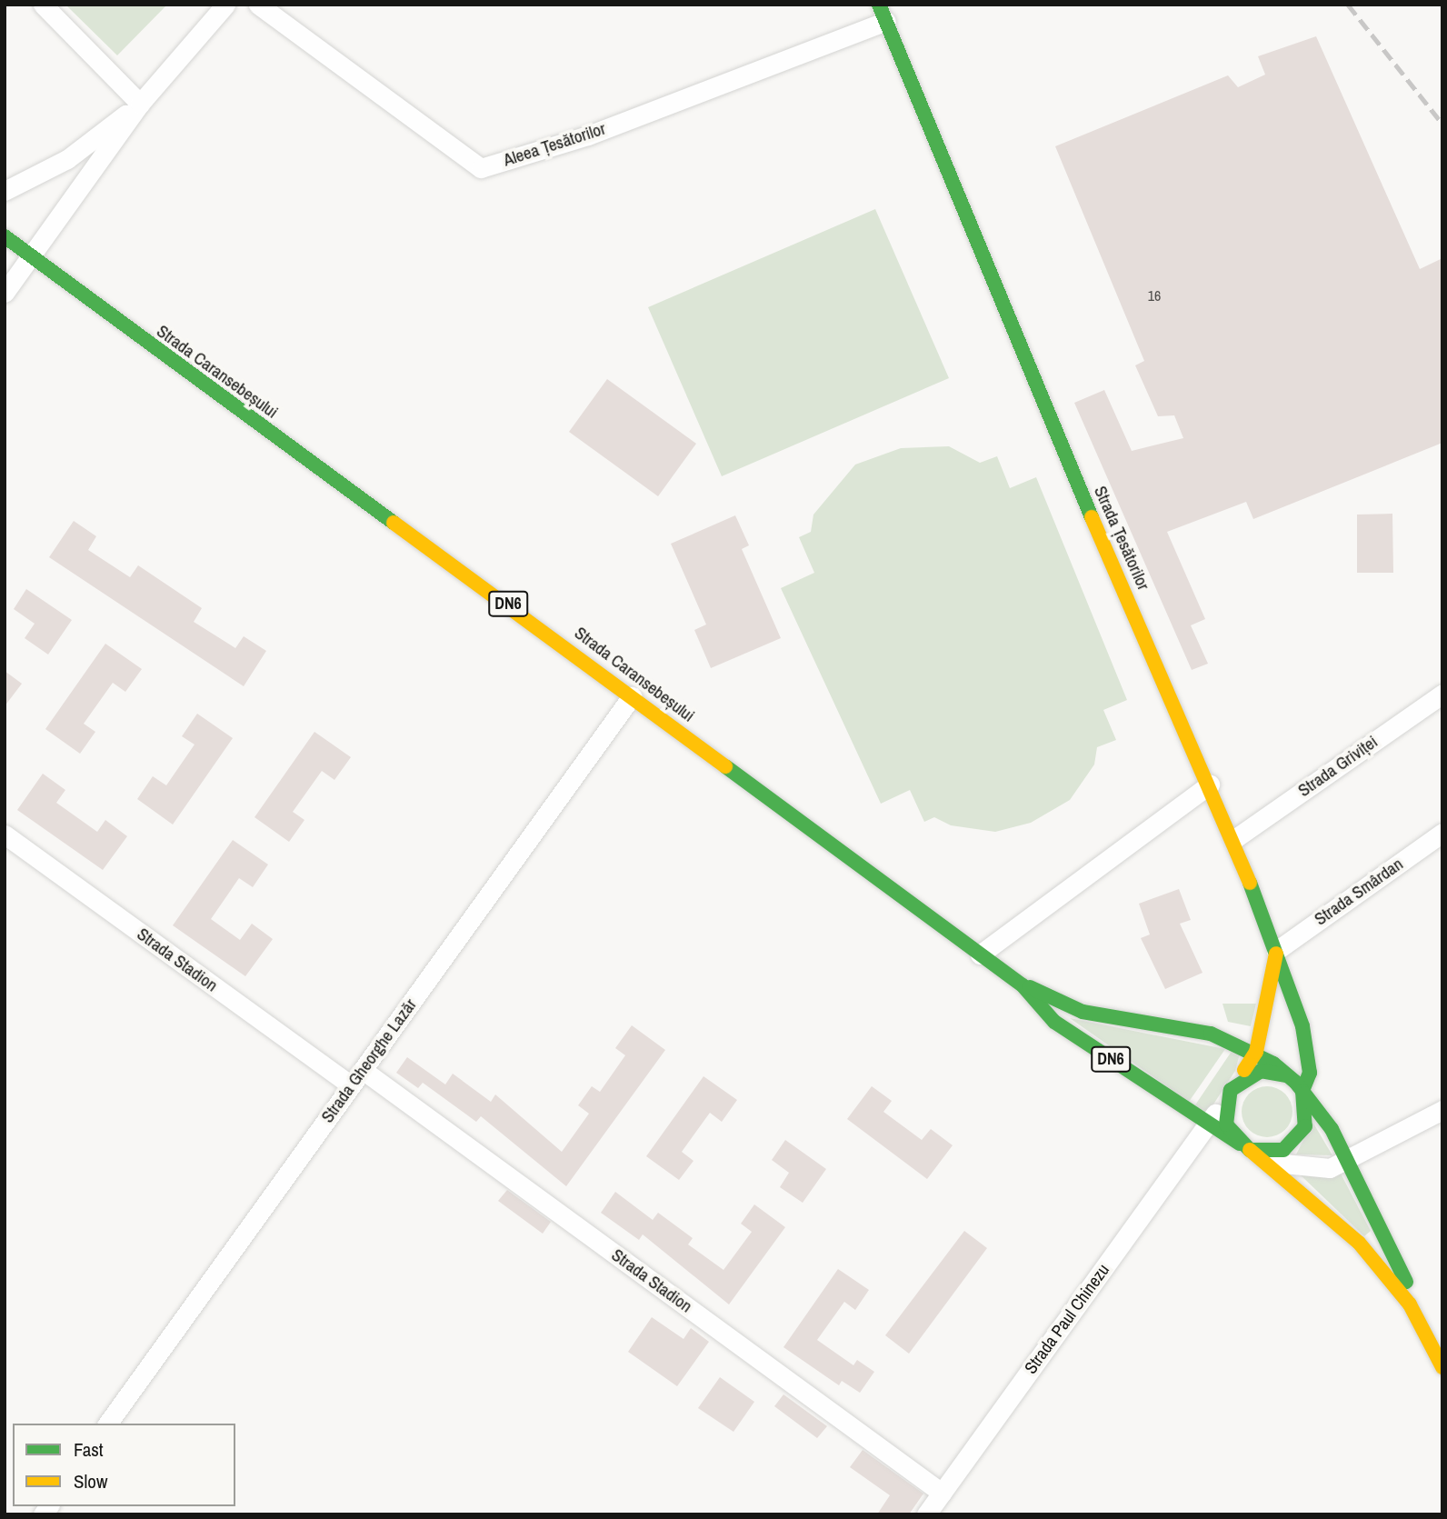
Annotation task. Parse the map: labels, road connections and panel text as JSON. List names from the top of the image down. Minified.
{"streets":{"main road":["Strada Caransebeșului","Strada Țesătorilor","DN6"],"street":["Aleea Țesătorilor","Strada Griviței","Strada Smârdan","Strada Stadion","Strada Gheorghe Lazăr","Strada Paul Chinezu"]},"crossings":[["Aleea Țesătorilor","Strada Țesătorilor"],["Strada Caransebeșului","Strada Țesătorilor"],["Strada Caransebeșului","DN6"],["Strada Caransebeșului","Strada Gheorghe Lazăr"],["Strada Caransebeșului","Strada Paul Chinezu"],["Strada Țesătorilor","DN6"],["Strada Țesătorilor","Strada Griviței"],["Strada Țesătorilor","Strada Smârdan"],["Strada Țesătorilor","Strada Paul Chinezu"],["DN6","Strada Paul Chinezu"],["Strada Stadion","Strada Gheorghe Lazăr"],["Strada Stadion","Strada Paul Chinezu"]],"house_numbers":["16"],"legend":["Fast","Slow"]}
